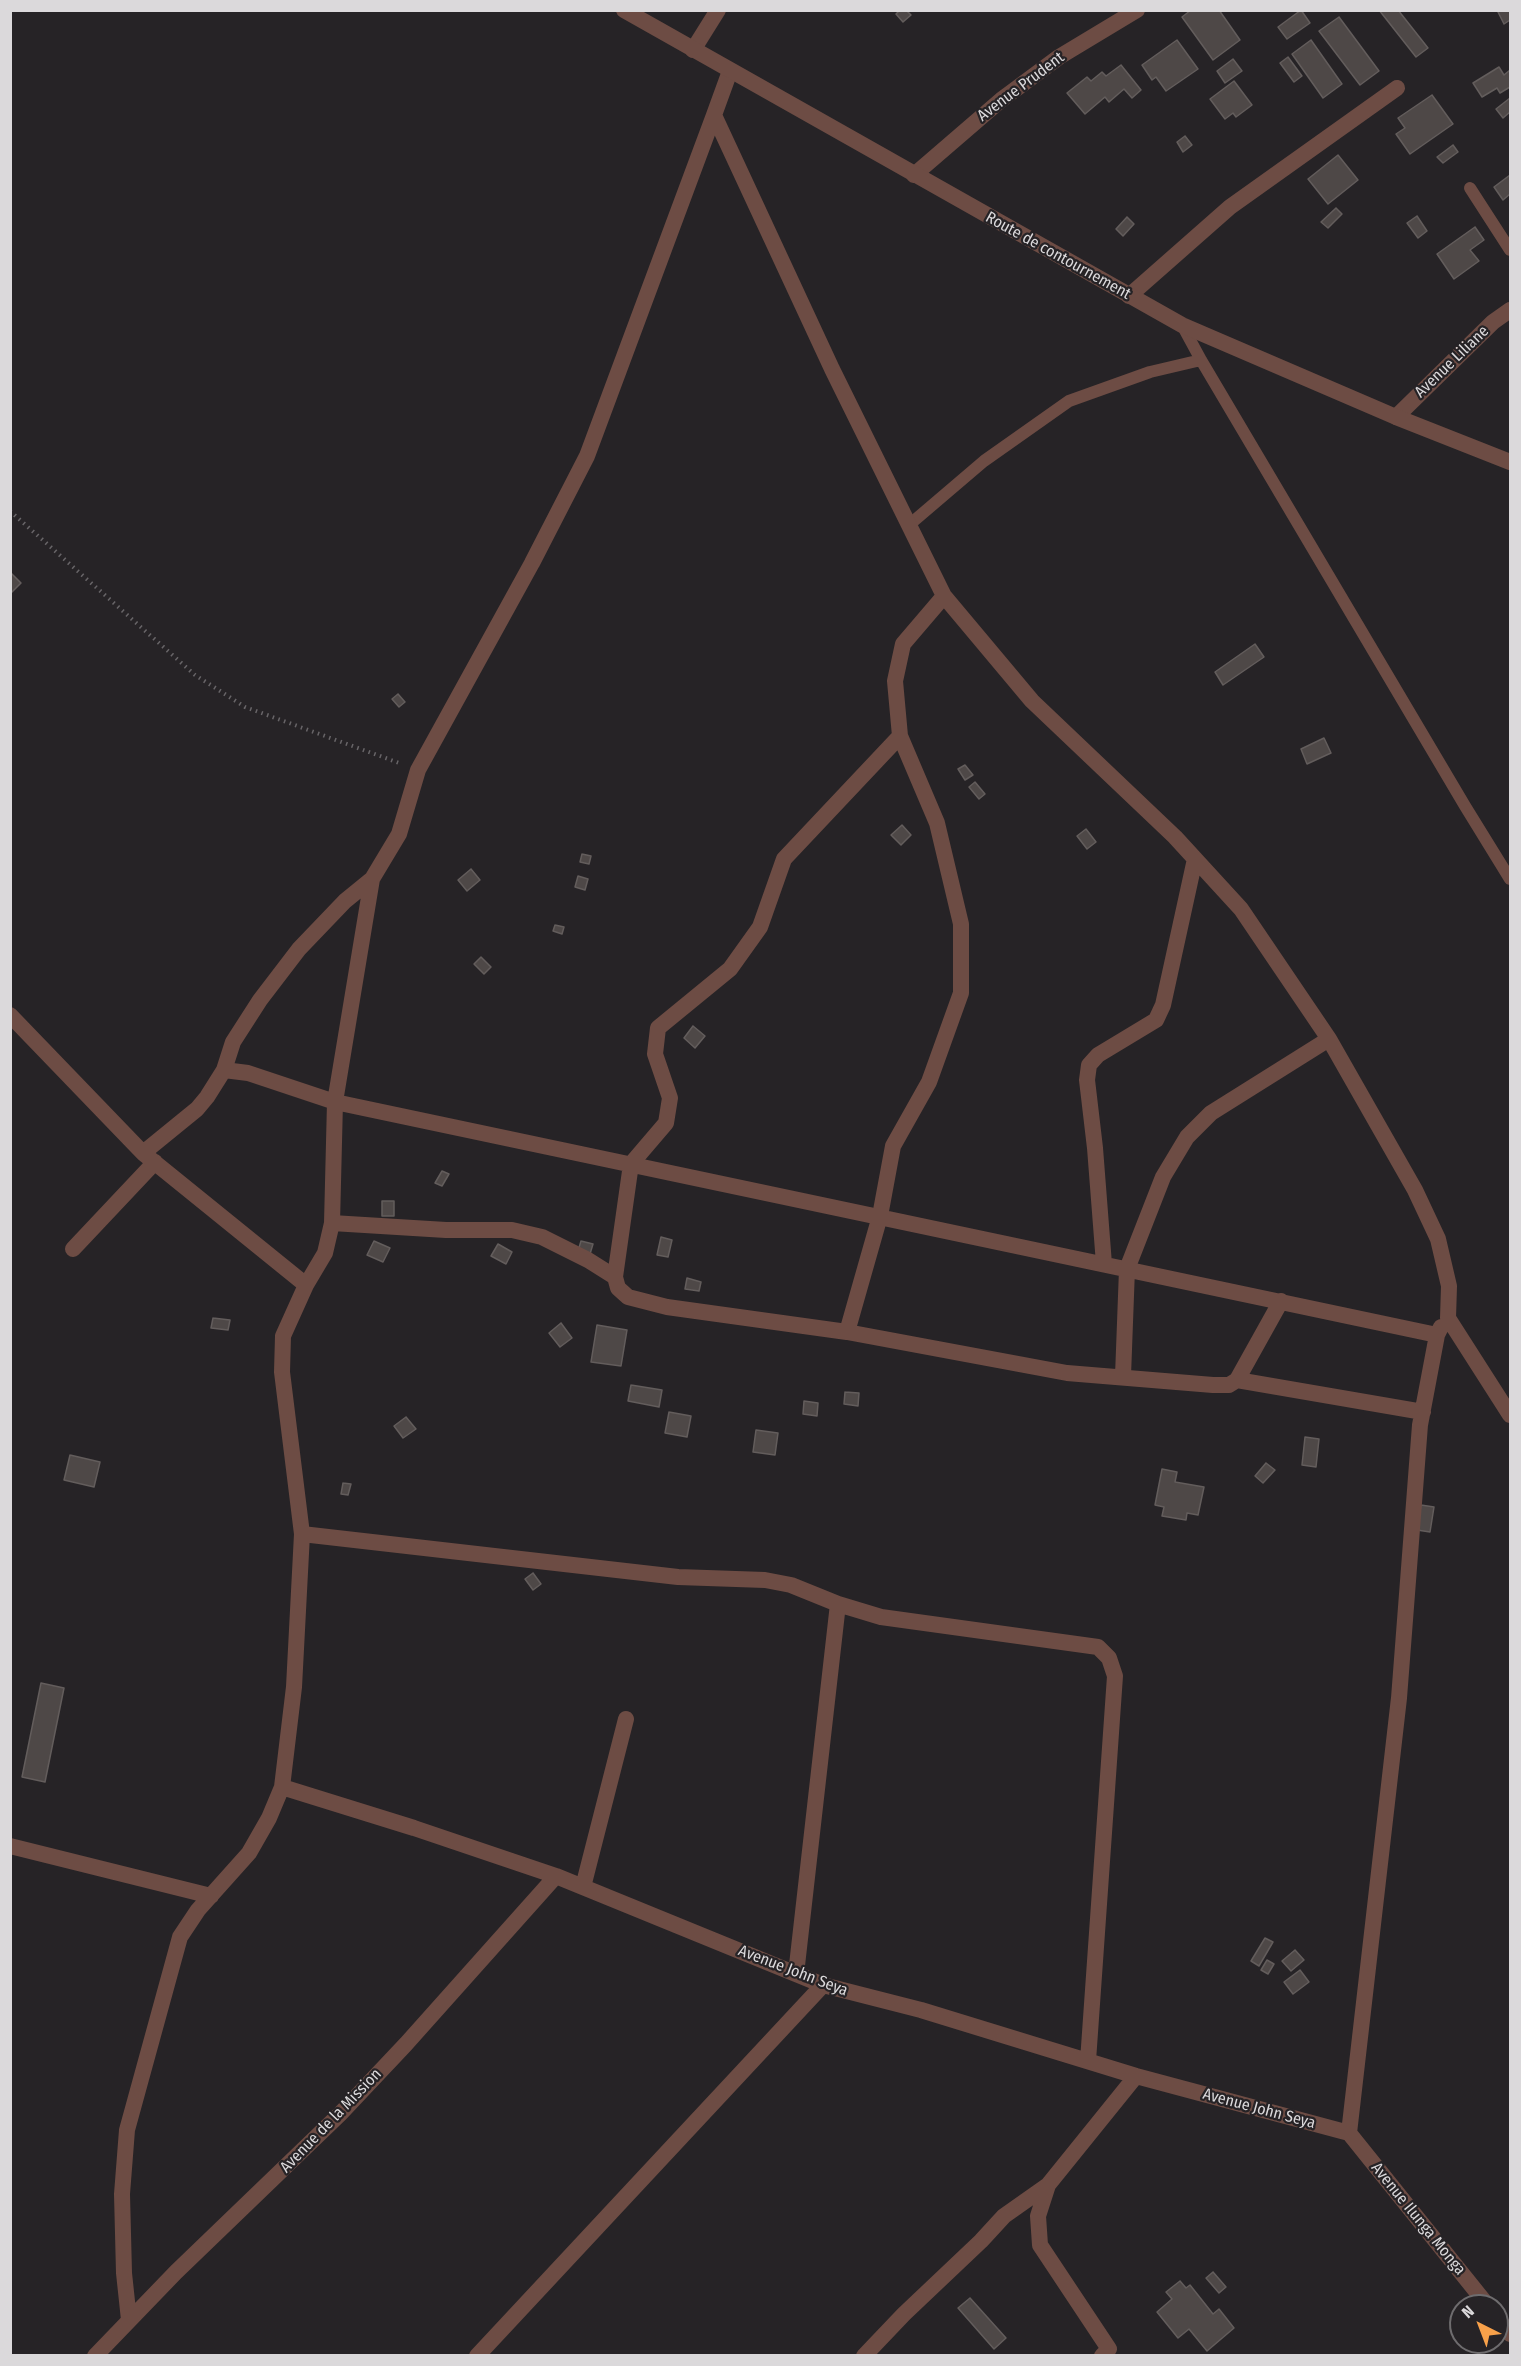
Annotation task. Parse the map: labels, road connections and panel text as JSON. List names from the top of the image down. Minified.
{"streets":{"street":["Avenue Prudent","Route de contournement","Avenue Liliane","Avenue John Seya","Avenue de la Mission","Avenue Ilunga Monga"]},"crossings":[["Avenue Prudent","Route de contournement"],["Route de contournement","Avenue Liliane"],["Avenue John Seya","Avenue de la Mission"],["Avenue John Seya","Avenue Ilunga Monga"]],"north":"top left"}
